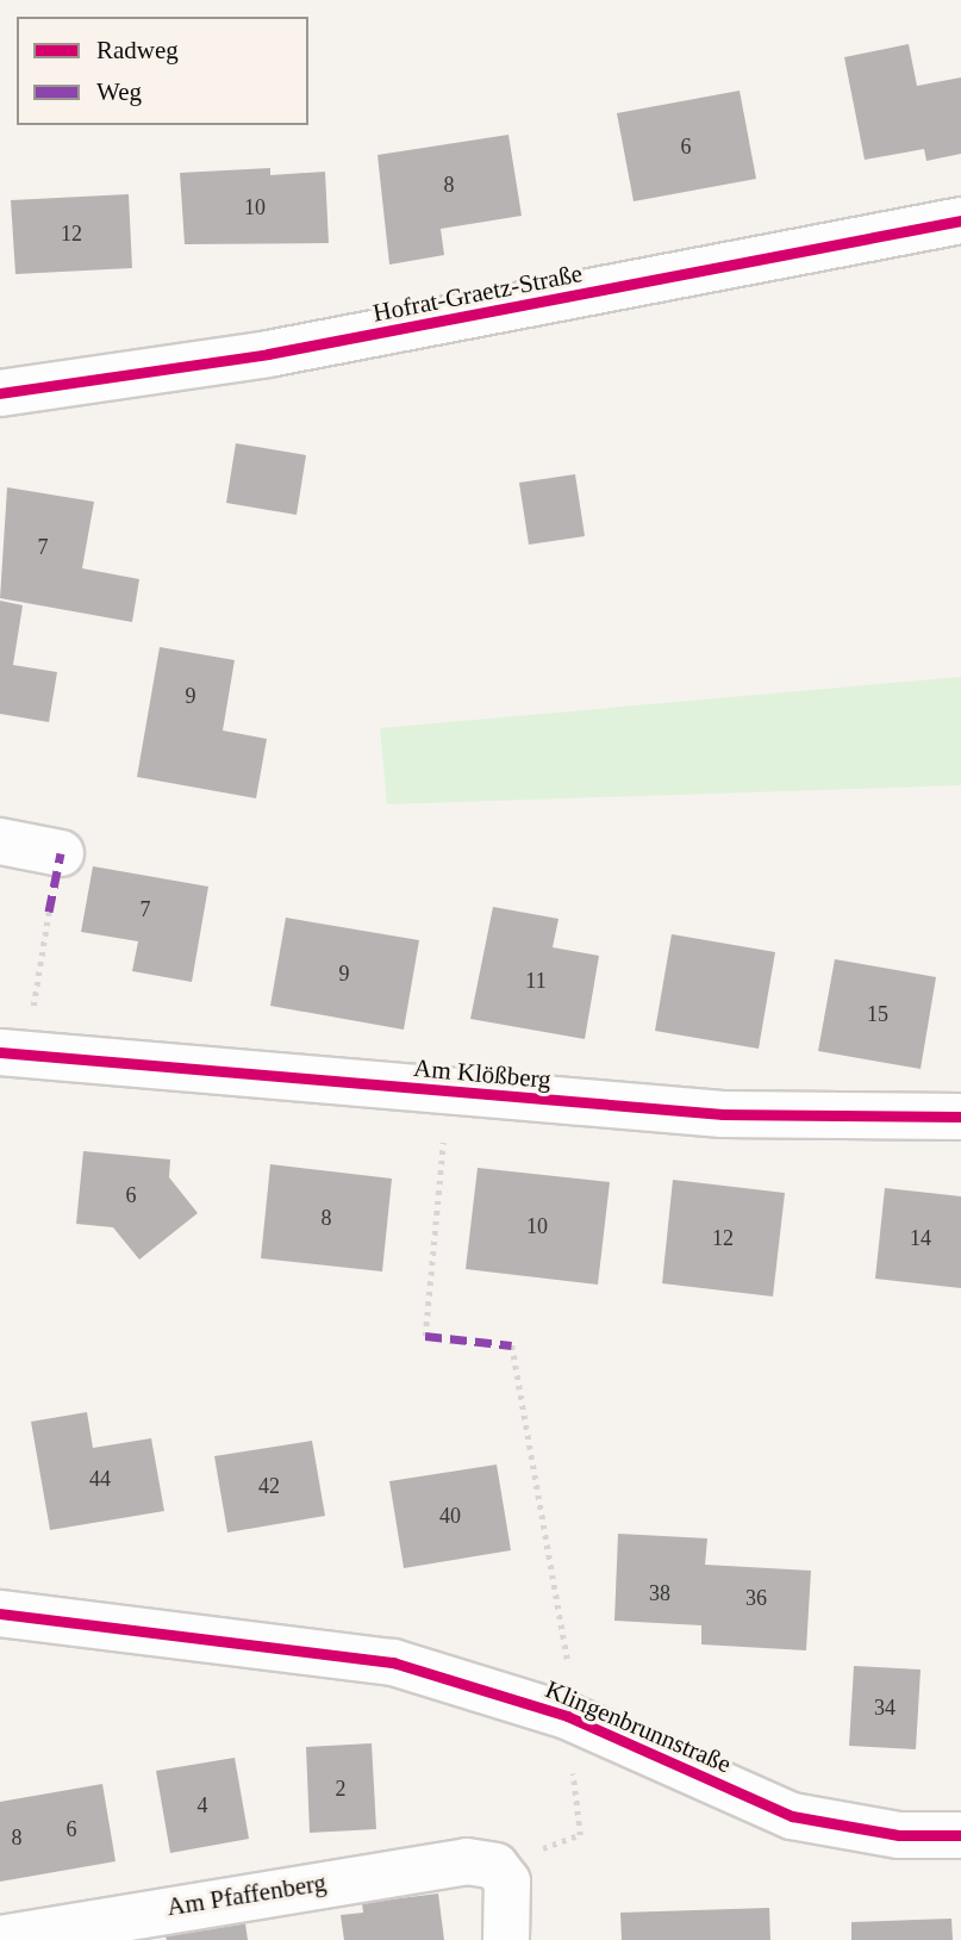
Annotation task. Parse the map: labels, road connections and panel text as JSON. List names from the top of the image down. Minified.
{"streets":{"street":["Hofrat-Graetz-Straße","Am Klößberg","Klingenbrunnstraße","Am Pfaffenberg"]},"house_numbers":["6","8","10","12","7","9","7","9","11","15","6","8","10","12","14","44","42","40","38","36","34","2","4","6","8"],"legend":["Radweg","Weg"]}
